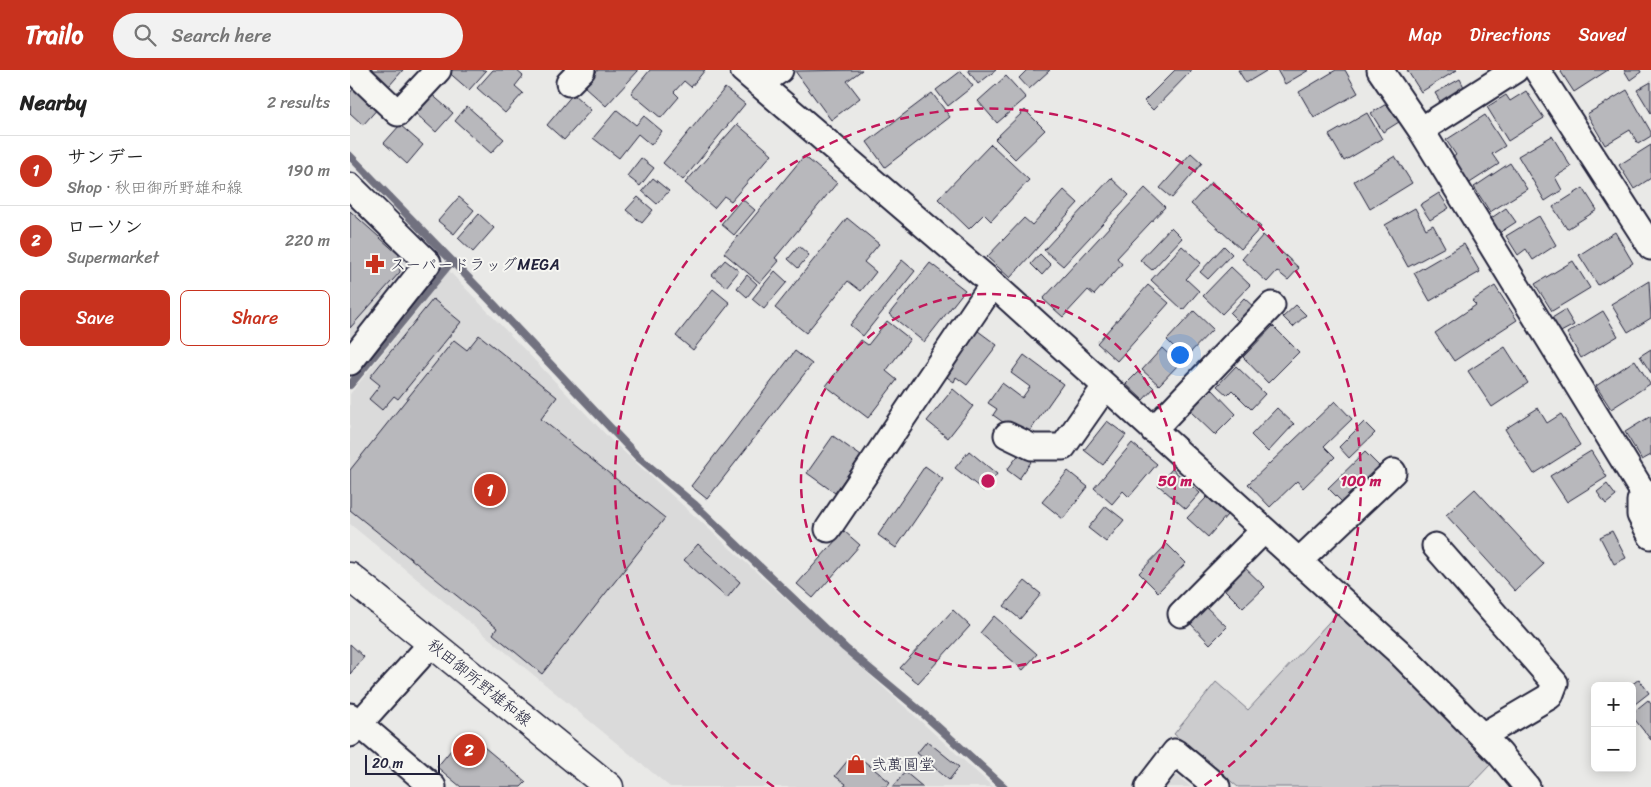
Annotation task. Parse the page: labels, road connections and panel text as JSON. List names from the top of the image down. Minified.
{"streets":{"main road":["秋田御所野雄和線"]},"places":{"pharmacy":["スーパードラッグMEGA"],"shop":["弐萬圓堂"]},"scale_bar":"20 m","page":{"header":"Trailo","search":"Search here","nav":["Map","Directions","Saved"],"heading":["Nearby","2 results"],"list":[{"mark":"1","name":"サンデー","note":"Shop · 秋田御所野雄和線","value":"190 m"},{"mark":"2","name":"ローソン","note":"Supermarket","value":"220 m"}],"buttons":["Save","Share"],"pins":["1","2"],"map_buttons":["+","−"],"scale":"20 m"},"rings":["50 m","100 m"]}
